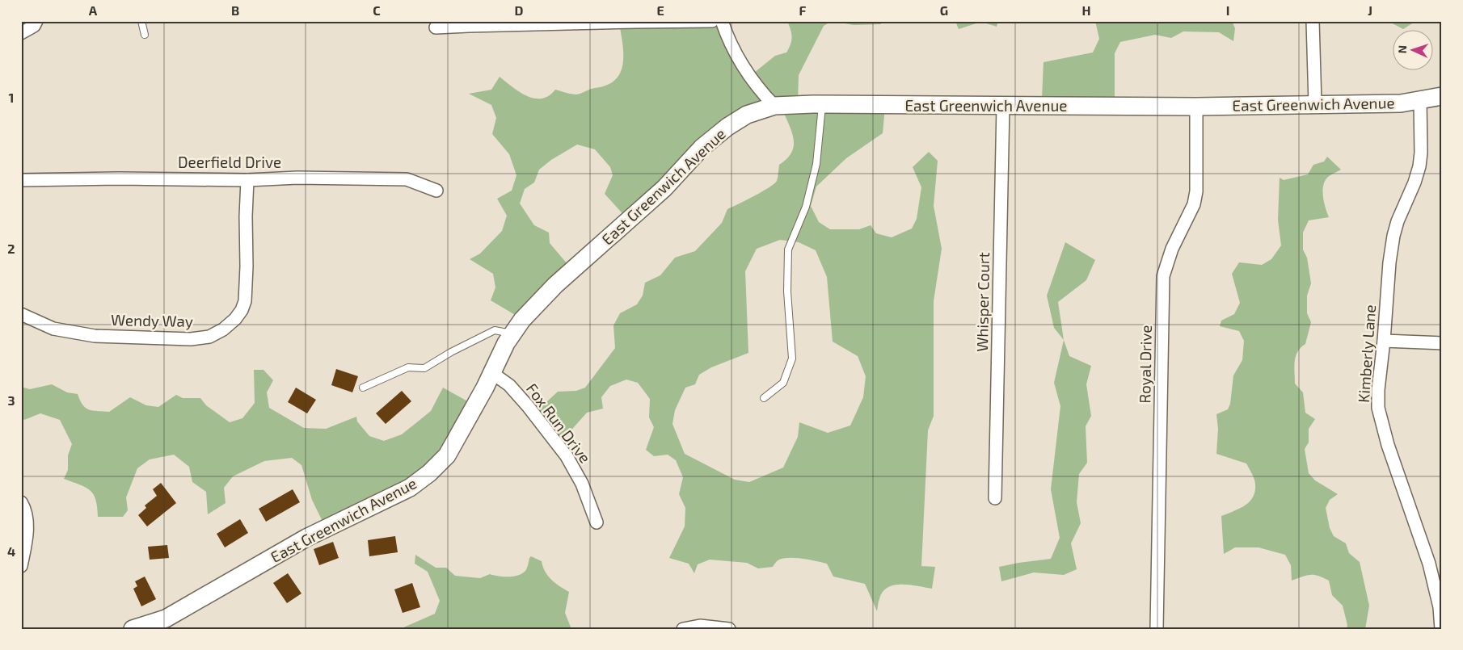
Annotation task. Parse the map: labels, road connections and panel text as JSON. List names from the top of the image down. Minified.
{"streets":{"street":["East Greenwich Avenue","Deerfield Drive","Whisper Court","Wendy Way","Kimberly Lane","Royal Drive","Fox Run Drive"]},"crossings":[["East Greenwich Avenue","Whisper Court"],["East Greenwich Avenue","Kimberly Lane"],["East Greenwich Avenue","Royal Drive"],["East Greenwich Avenue","Fox Run Drive"],["Deerfield Drive","Wendy Way"]],"north":"left","grid":{"columns":["A","B","C","D","E","F","G","H","I","J"],"rows":["1","2","3","4"]}}
